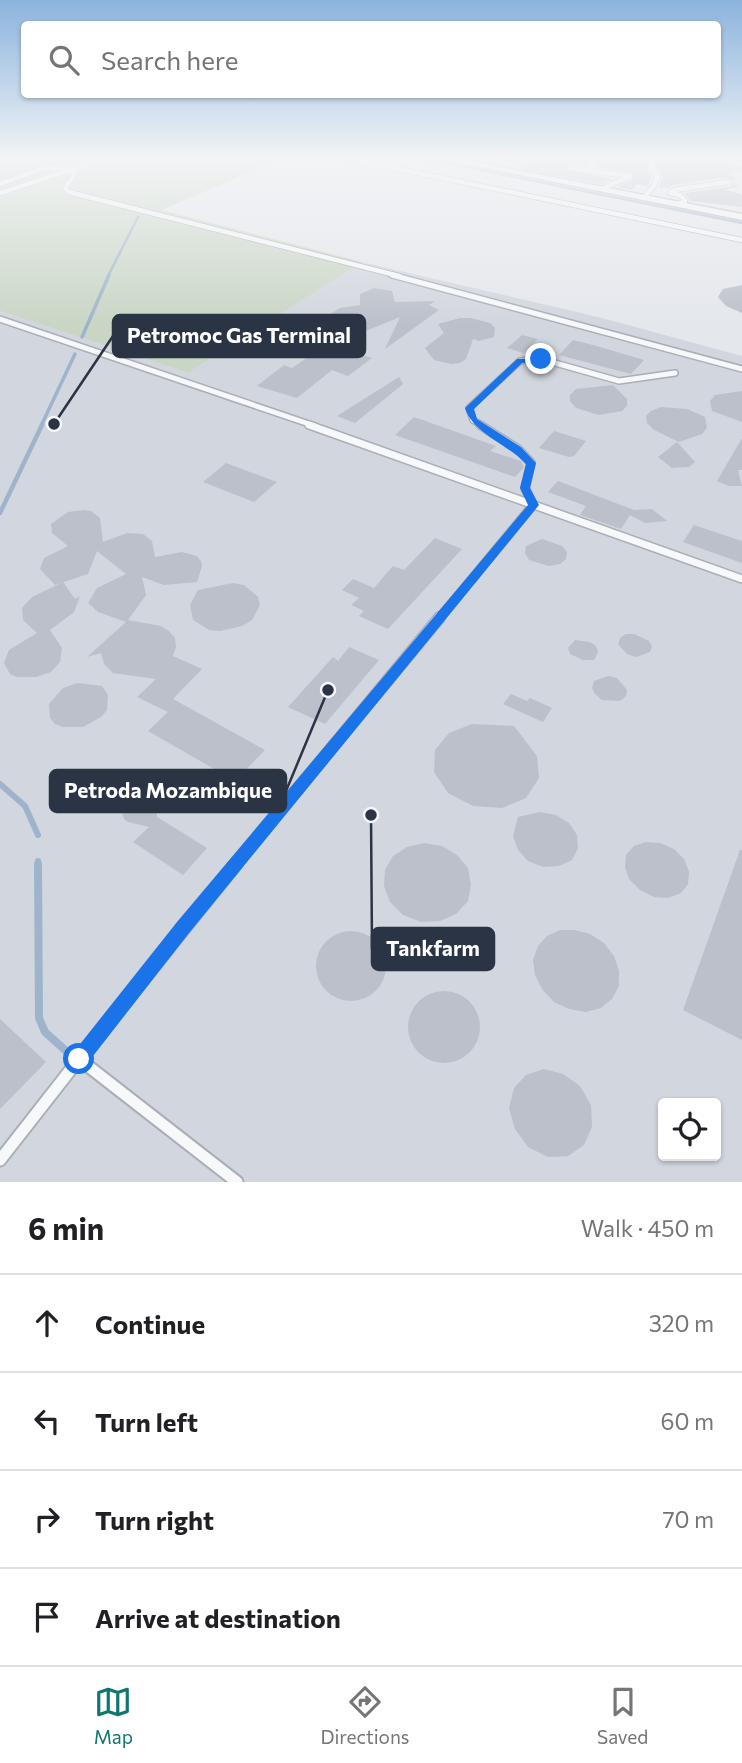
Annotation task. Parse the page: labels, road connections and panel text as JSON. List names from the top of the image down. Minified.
{"places":["Petromoc Gas Terminal","Petroda Mozambique","Tankfarm"],"page":{"search":"Search here","heading":["6 min","Walk · 450 m"],"list":[["Continue","320 m"],["Turn left","60 m"],["Turn right","70 m"],"Arrive at destination"],"nav":["Map","Directions","Saved"]}}
